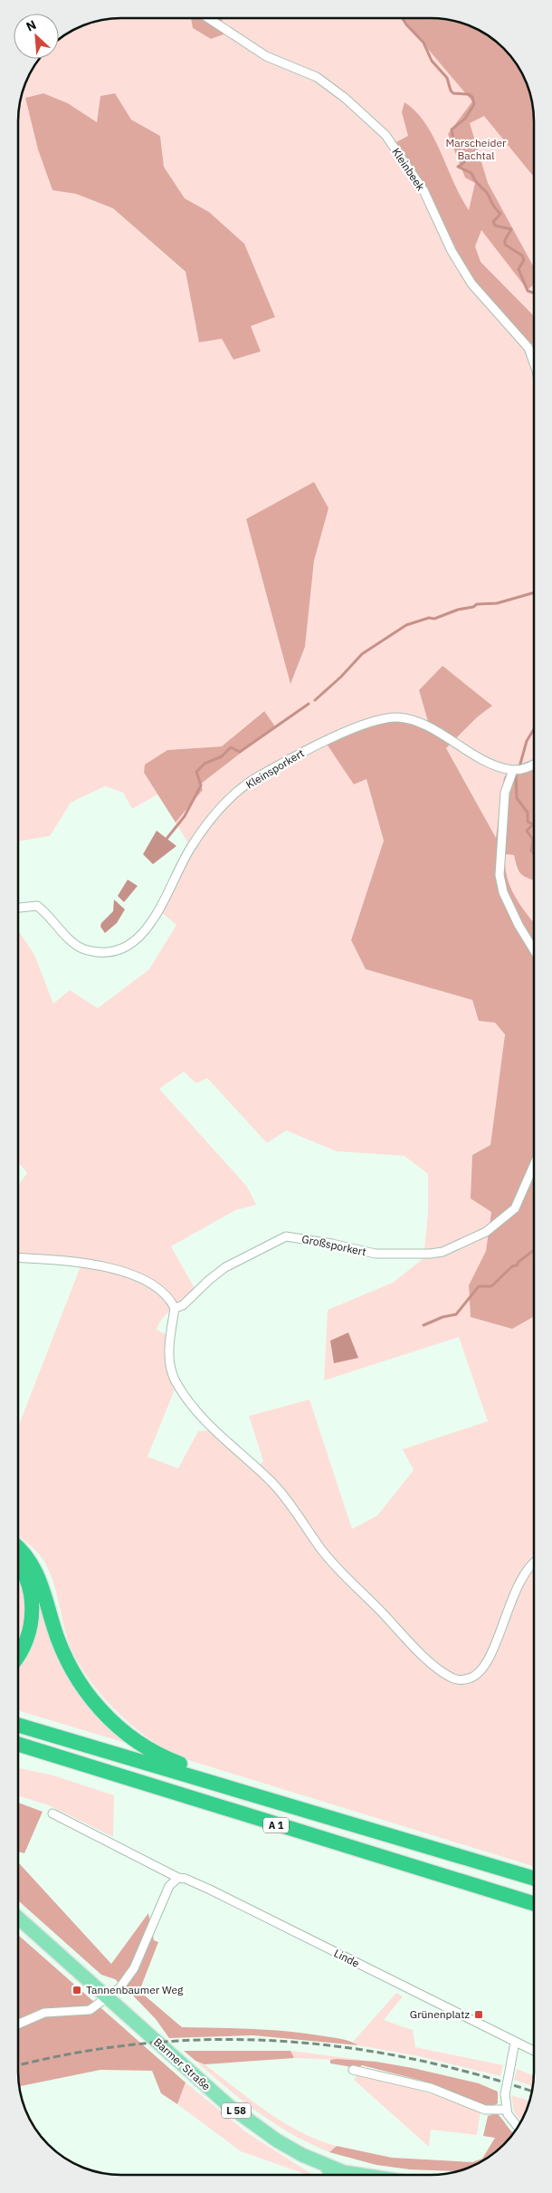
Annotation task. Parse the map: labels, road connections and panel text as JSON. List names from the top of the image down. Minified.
{"streets":{"highway":["A 1"],"main road":["Barmer Straße","L 58"],"street":["Kleinbeek","Kleinsporkert","Großsporkert","Linde"]},"parks":["Marscheider Bachtal"],"places":{"transit":["Tannenbaumer Weg","Grünenplatz"]},"north":"top left"}
